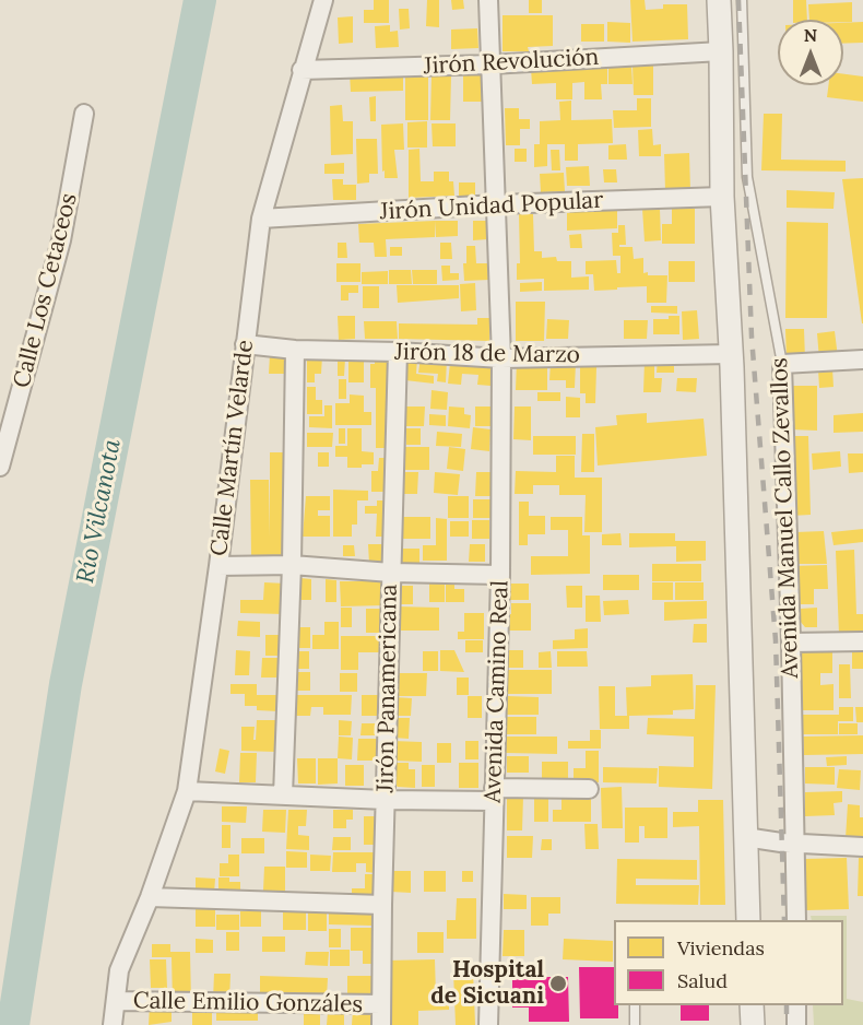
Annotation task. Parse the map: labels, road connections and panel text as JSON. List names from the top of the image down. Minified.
{"streets":{"street":["Jirón Revolución","Jirón Unidad Popular","Calle Los Cetaceos","Jirón 18 de Marzo","Calle Martín Velarde","Avenida Manuel Callo Zevallos","Jirón Panamericana","Avenida Camino Real","Calle Emilio Gonzáles"]},"crossings":[["Jirón Revolución","Calle Martín Velarde"],["Jirón Revolución","Avenida Camino Real"],["Jirón Unidad Popular","Calle Martín Velarde"],["Jirón Unidad Popular","Avenida Camino Real"],["Jirón 18 de Marzo","Calle Martín Velarde"],["Jirón 18 de Marzo","Jirón Panamericana"],["Jirón 18 de Marzo","Avenida Camino Real"],["Calle Martín Velarde","Calle Emilio Gonzáles"],["Jirón Panamericana","Calle Emilio Gonzáles"]],"water":["Río Vilcanota"],"places":["Hospital de Sicuani"],"legend":["Viviendas","Salud"],"north":"top"}
